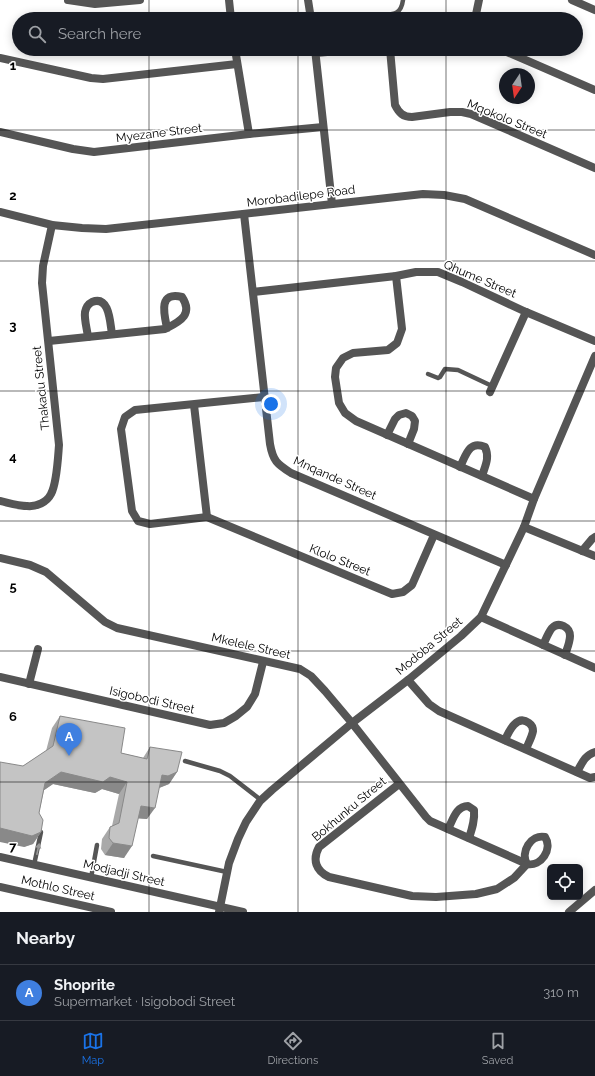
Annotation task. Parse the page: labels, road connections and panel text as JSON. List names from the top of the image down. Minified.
{"streets":{"street":["Mqokolo Street","Myezane Street","Morobadilepe Road","Qhume Street","Thakadu Street","Mnqande Street","Klolo Street","Mkelele Street","Modoba Street","Isigobodi Street","Bokhunku Street","Modjadji Street","Mothlo Street"]},"crossings":[["Morobadilepe Road","Thakadu Street"],["Morobadilepe Road","Mnqande Street"],["Qhume Street","Mnqande Street"],["Mnqande Street","Klolo Street"],["Mnqande Street","Modoba Street"],["Mkelele Street","Modoba Street"],["Mkelele Street","Isigobodi Street"],["Mkelele Street","Bokhunku Street"],["Modoba Street","Modjadji Street"]],"north":"bottom","page":{"search":"Search here","pins":"A","heading":"Nearby","list":[{"mark":"A","name":"Shoprite","note":"Supermarket · Isigobodi Street","value":"310 m"}],"nav":["Map","Directions","Saved"]},"grid":{"rows":["1","2","3","4","5","6","7"]}}
